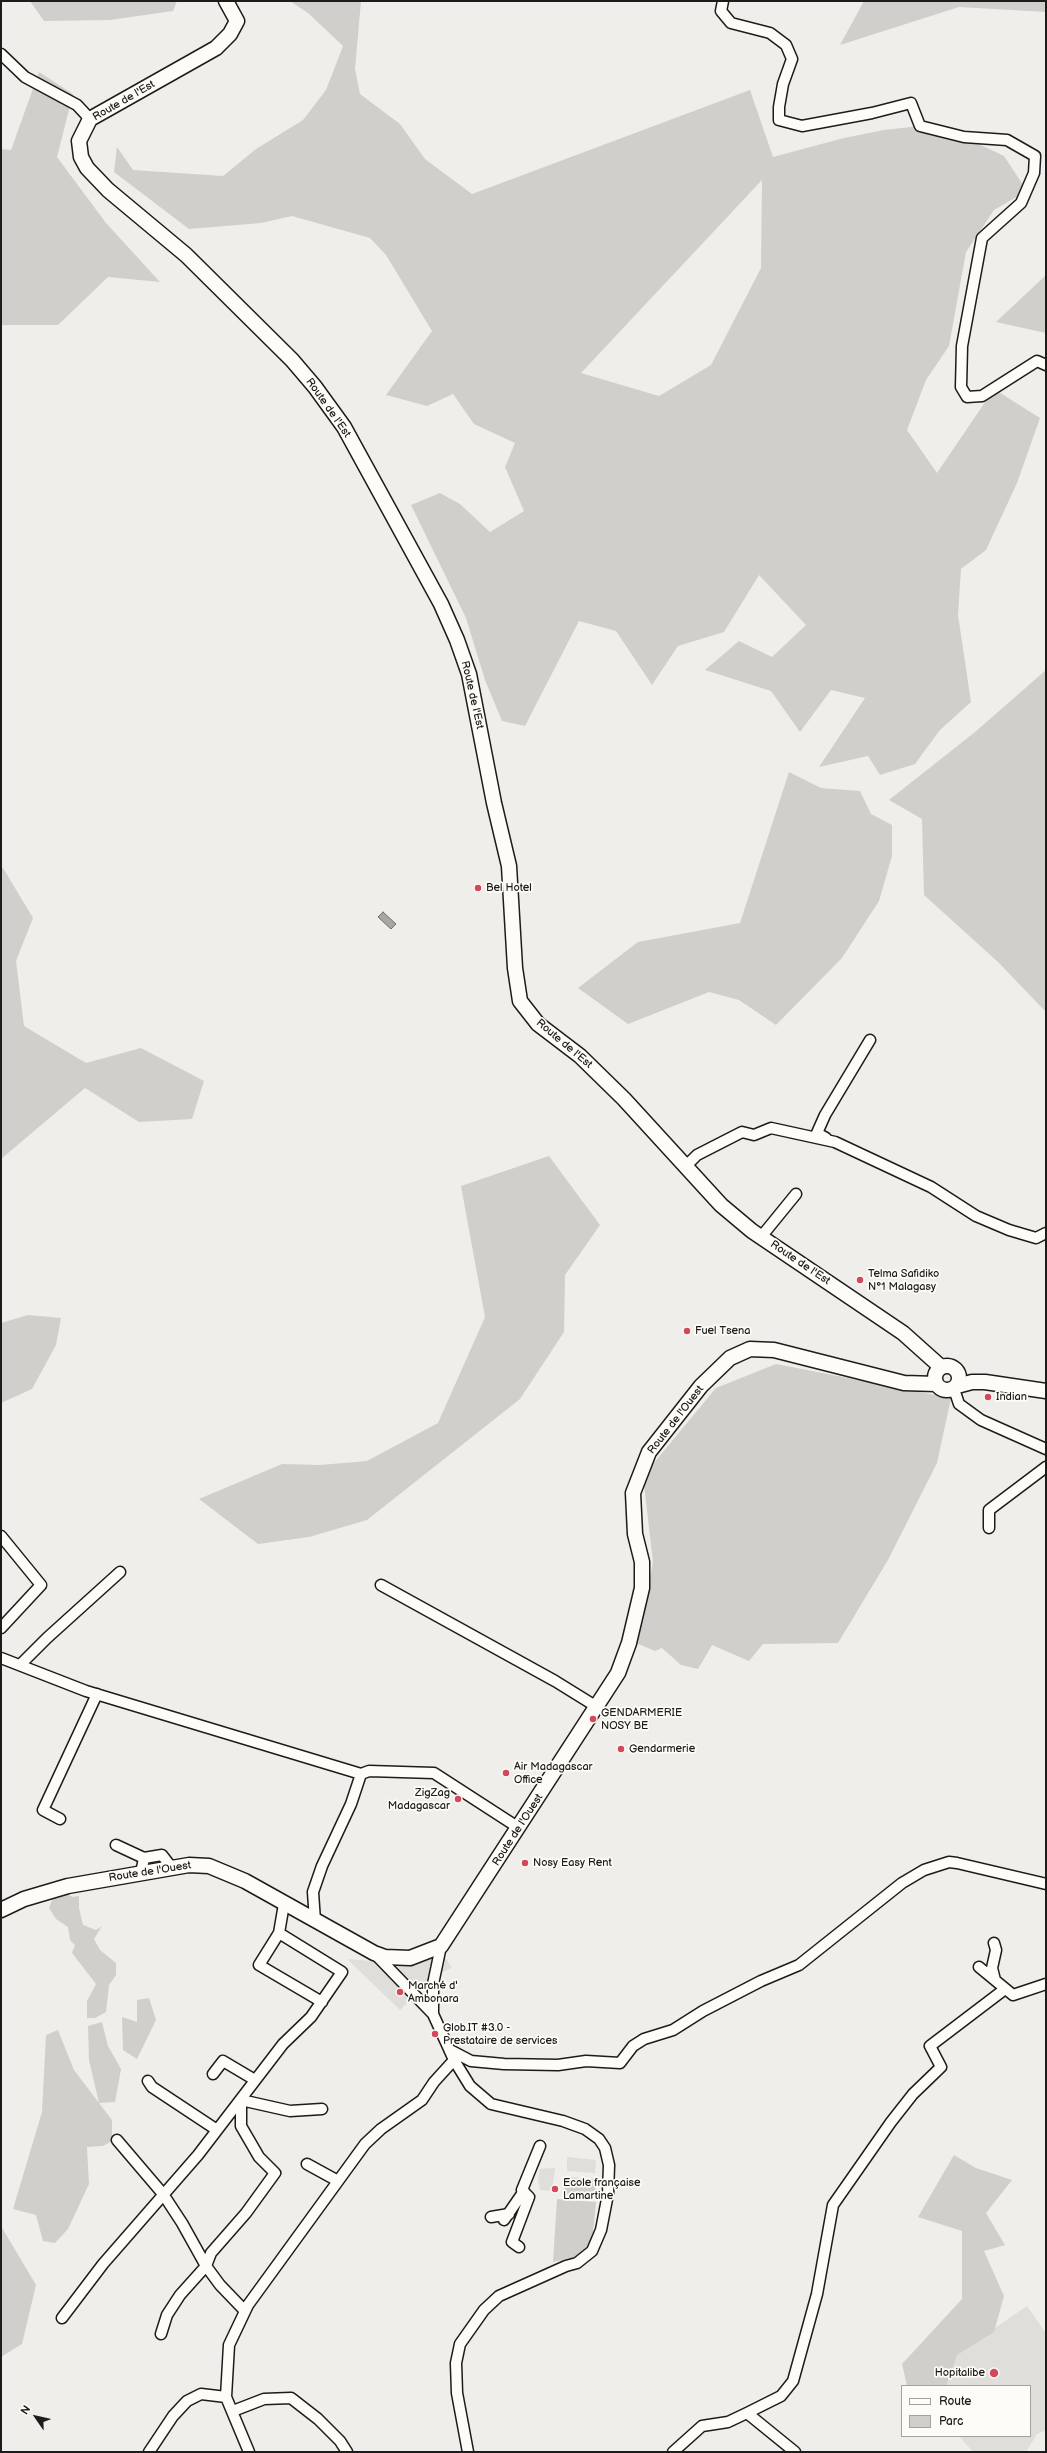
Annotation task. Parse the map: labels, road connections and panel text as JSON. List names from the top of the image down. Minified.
{"streets":{"main road":["Route de l'Est","Route de l'Ouest"]},"crossings":[["Route de l'Est","Route de l'Ouest"]],"places":["Bel Hotel","Telma Safidiko N°1 Malagasy","Fuel Tsena","Indian","GENDARMERIE NOSY BE","Gendarmerie","Air Madagascar Office","ZigZag Madagascar","Nosy Easy Rent","Marché d' Ambonara","Glob.IT #3.0 - Prestataire de services","Ecole française Lamartine","Hopitalibe"],"legend":["Route","Parc"],"north":"top left"}
